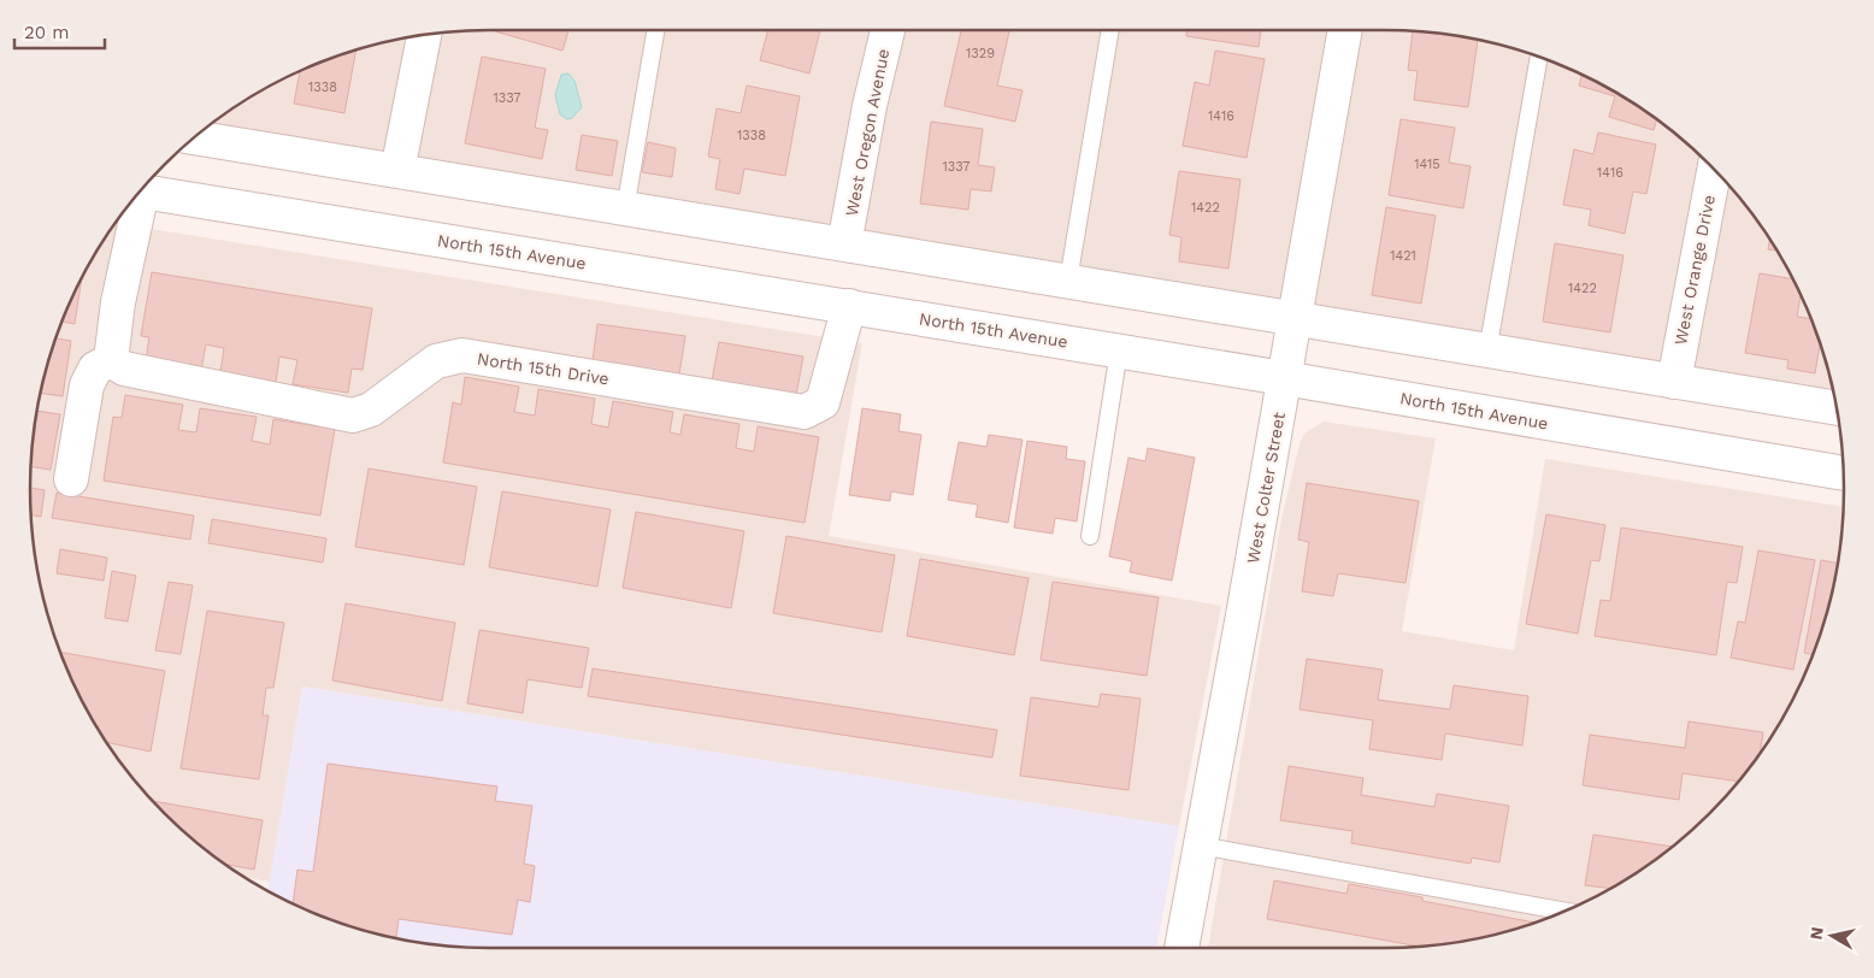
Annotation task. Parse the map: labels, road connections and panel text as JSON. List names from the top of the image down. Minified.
{"streets":{"street":["West Oregon Avenue","North 15th Avenue","West Orange Drive","North 15th Drive","West Colter Street"]},"crossings":[["North 15th Avenue","North 15th Drive"],["North 15th Avenue","West Colter Street"]],"house_numbers":["1329","1338","1337","1416","1338","1415","1337","1416","1422","1421","1422"],"scale_bar":"20 m","north":"left"}
